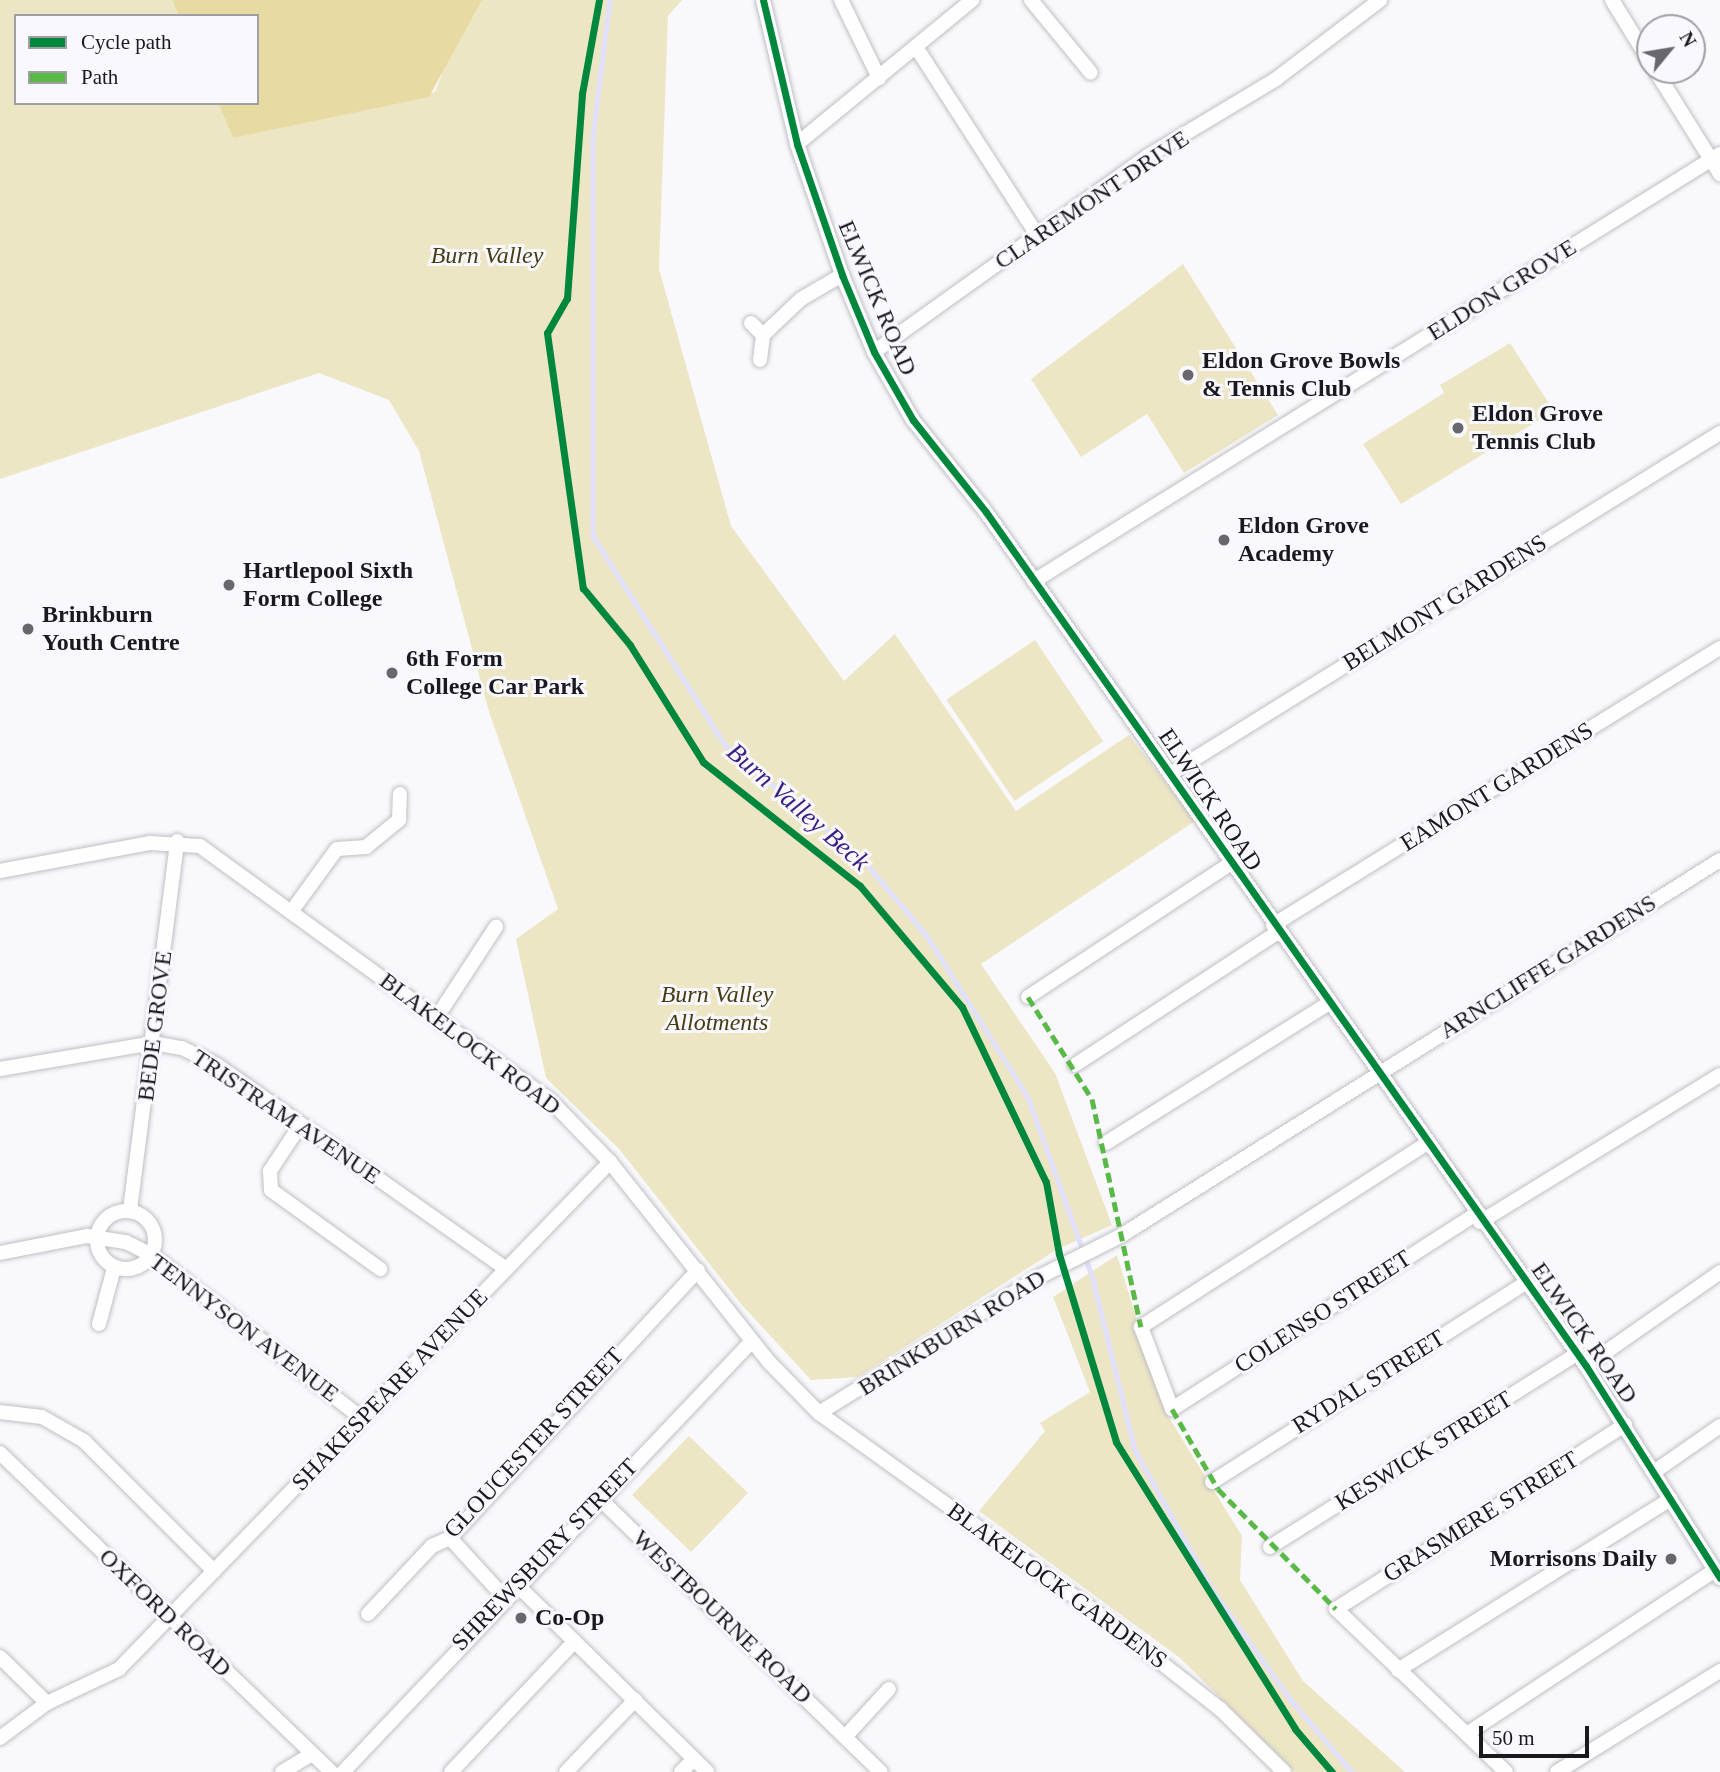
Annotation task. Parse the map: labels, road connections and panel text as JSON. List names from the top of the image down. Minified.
{"streets":{"street":["CLAREMONT DRIVE","ELDON GROVE","ELWICK ROAD","BELMONT GARDENS","EAMONT GARDENS","ARNCLIFFE GARDENS","BEDE GROVE","BLAKELOCK ROAD","TRISTRAM AVENUE","COLENSO STREET","TENNYSON AVENUE","BRINKBURN ROAD","RYDAL STREET","SHAKESPEARE AVENUE","GLOUCESTER STREET","KESWICK STREET","GRASMERE STREET","SHREWSBURY STREET","BLAKELOCK GARDENS","OXFORD ROAD","WESTBOURNE ROAD"]},"crossings":[["CLAREMONT DRIVE","ELWICK ROAD"],["ELDON GROVE","ELWICK ROAD"],["ELWICK ROAD","BELMONT GARDENS"],["ELWICK ROAD","EAMONT GARDENS"],["ELWICK ROAD","ARNCLIFFE GARDENS"],["ELWICK ROAD","COLENSO STREET"],["ELWICK ROAD","RYDAL STREET"],["ELWICK ROAD","KESWICK STREET"],["ELWICK ROAD","GRASMERE STREET"],["ARNCLIFFE GARDENS","BRINKBURN ROAD"],["BEDE GROVE","BLAKELOCK ROAD"],["BEDE GROVE","TRISTRAM AVENUE"],["BLAKELOCK ROAD","BRINKBURN ROAD"],["BLAKELOCK ROAD","SHAKESPEARE AVENUE"],["BLAKELOCK ROAD","GLOUCESTER STREET"],["BLAKELOCK ROAD","SHREWSBURY STREET"],["BLAKELOCK ROAD","BLAKELOCK GARDENS"],["TRISTRAM AVENUE","SHAKESPEARE AVENUE"],["TENNYSON AVENUE","SHAKESPEARE AVENUE"],["BRINKBURN ROAD","BLAKELOCK GARDENS"],["SHAKESPEARE AVENUE","OXFORD ROAD"],["SHREWSBURY STREET","WESTBOURNE ROAD"]],"water":["Burn Valley Beck"],"parks":["Burn Valley","Burn Valley Allotments"],"places":["Eldon Grove Bowls & Tennis Club","Eldon Grove Tennis Club","Eldon Grove Academy","Hartlepool Sixth Form College","Brinkburn Youth Centre","6th Form College Car Park","Morrisons Daily","Co-Op"],"legend":["Cycle path","Path"],"scale_bar":"50 m","north":"top right"}
